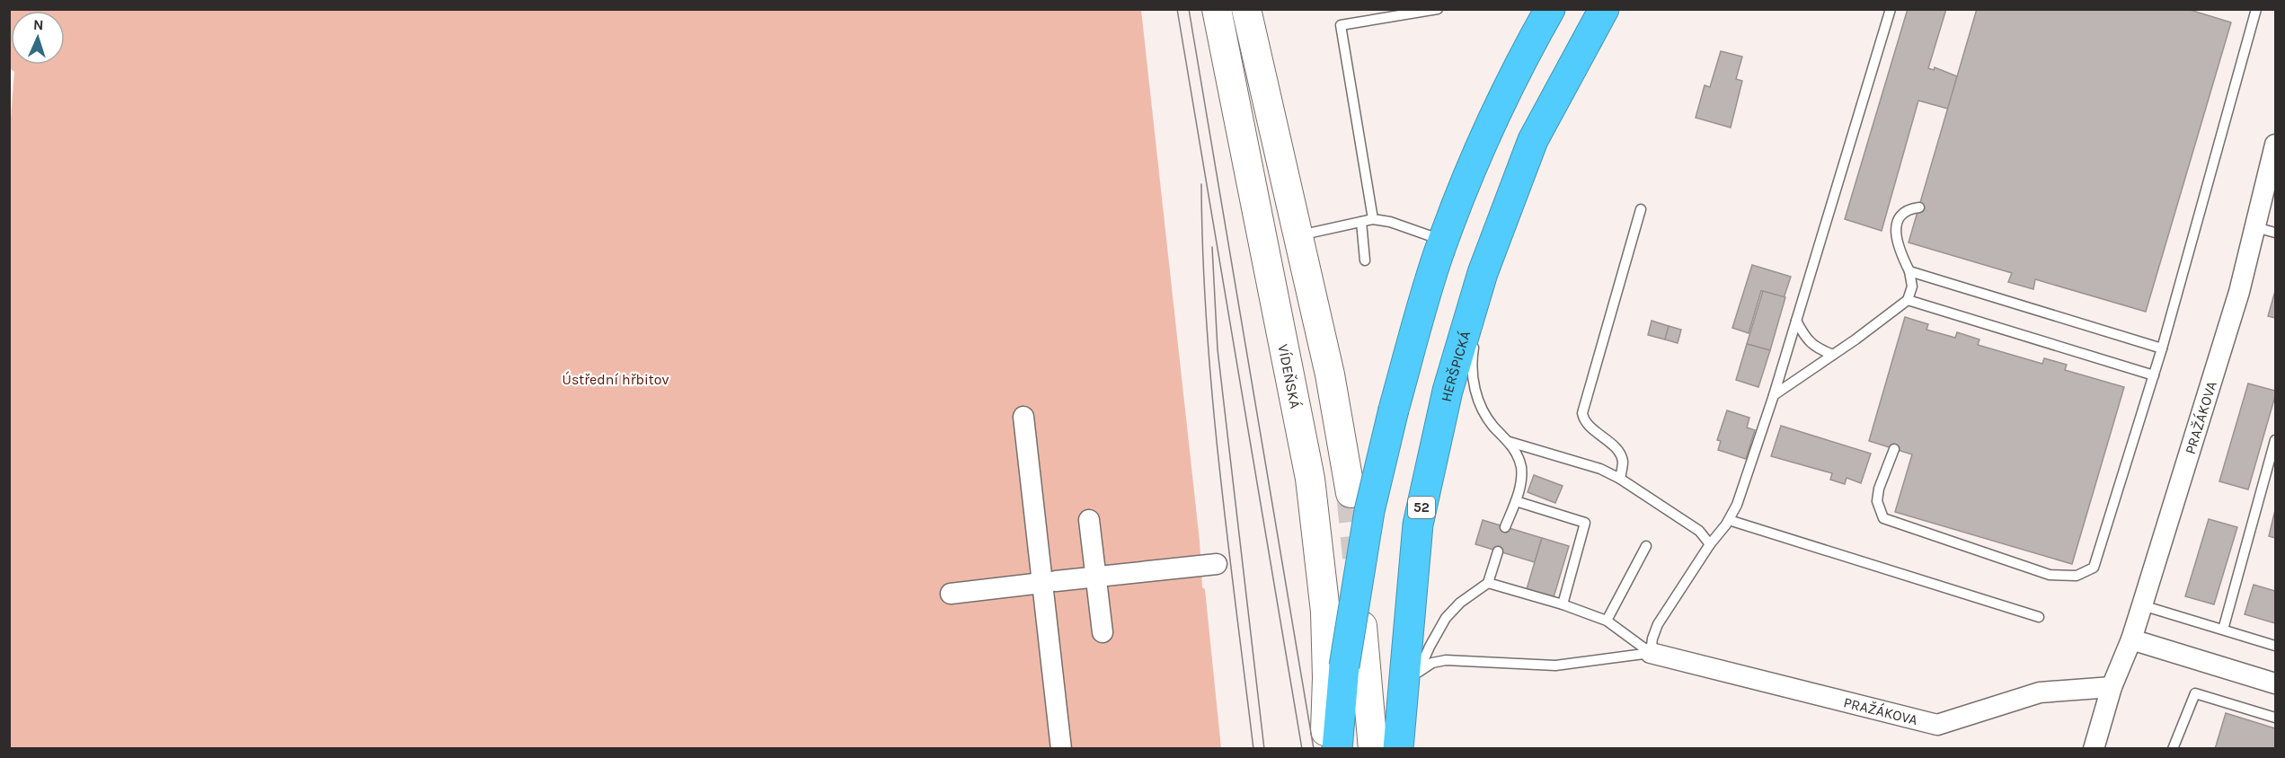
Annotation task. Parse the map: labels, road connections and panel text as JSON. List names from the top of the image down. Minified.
{"streets":{"highway":["HERŠPICKÁ","52"],"main road":["VÍDEŇSKÁ"],"street":["PRAŽÁKOVA"]},"parks":["Ústřední hřbitov"],"north":"top"}
